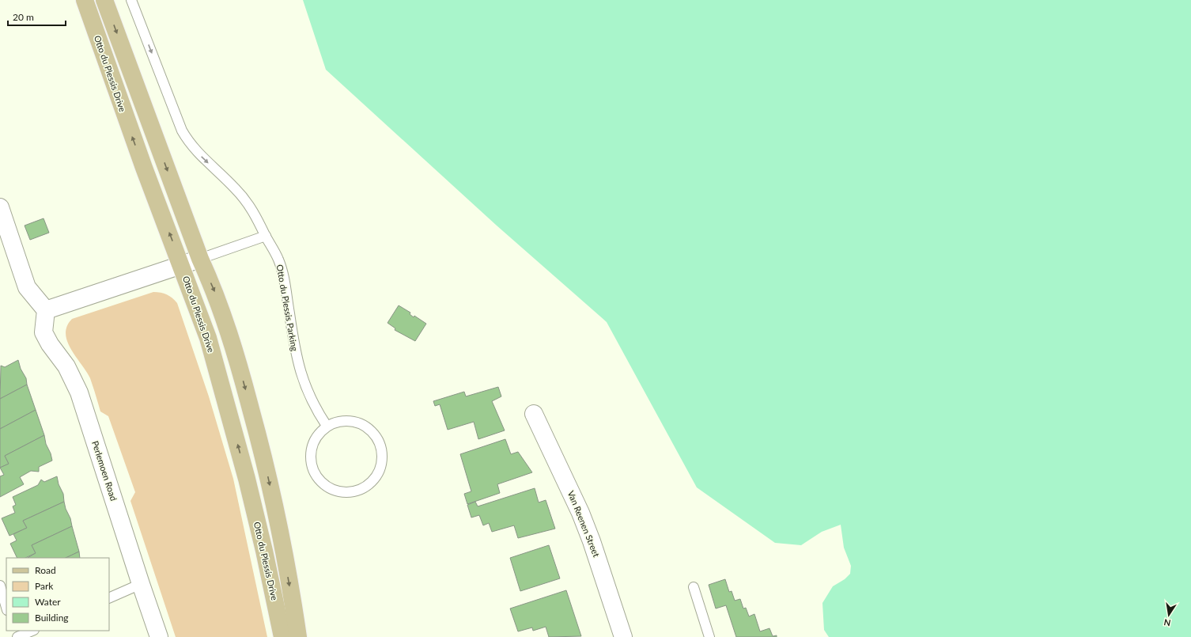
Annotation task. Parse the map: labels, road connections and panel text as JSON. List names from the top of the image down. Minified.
{"streets":{"main road":["Otto du Plessis Drive"],"street":["Perlemoen Road","Van Reenen Street"],"lane":["Otto du Plessis Parking"]},"one_way":["Otto du Plessis Parking"],"legend":["Road","Park","Water","Building"],"scale_bar":"20 m","north":"bottom"}
